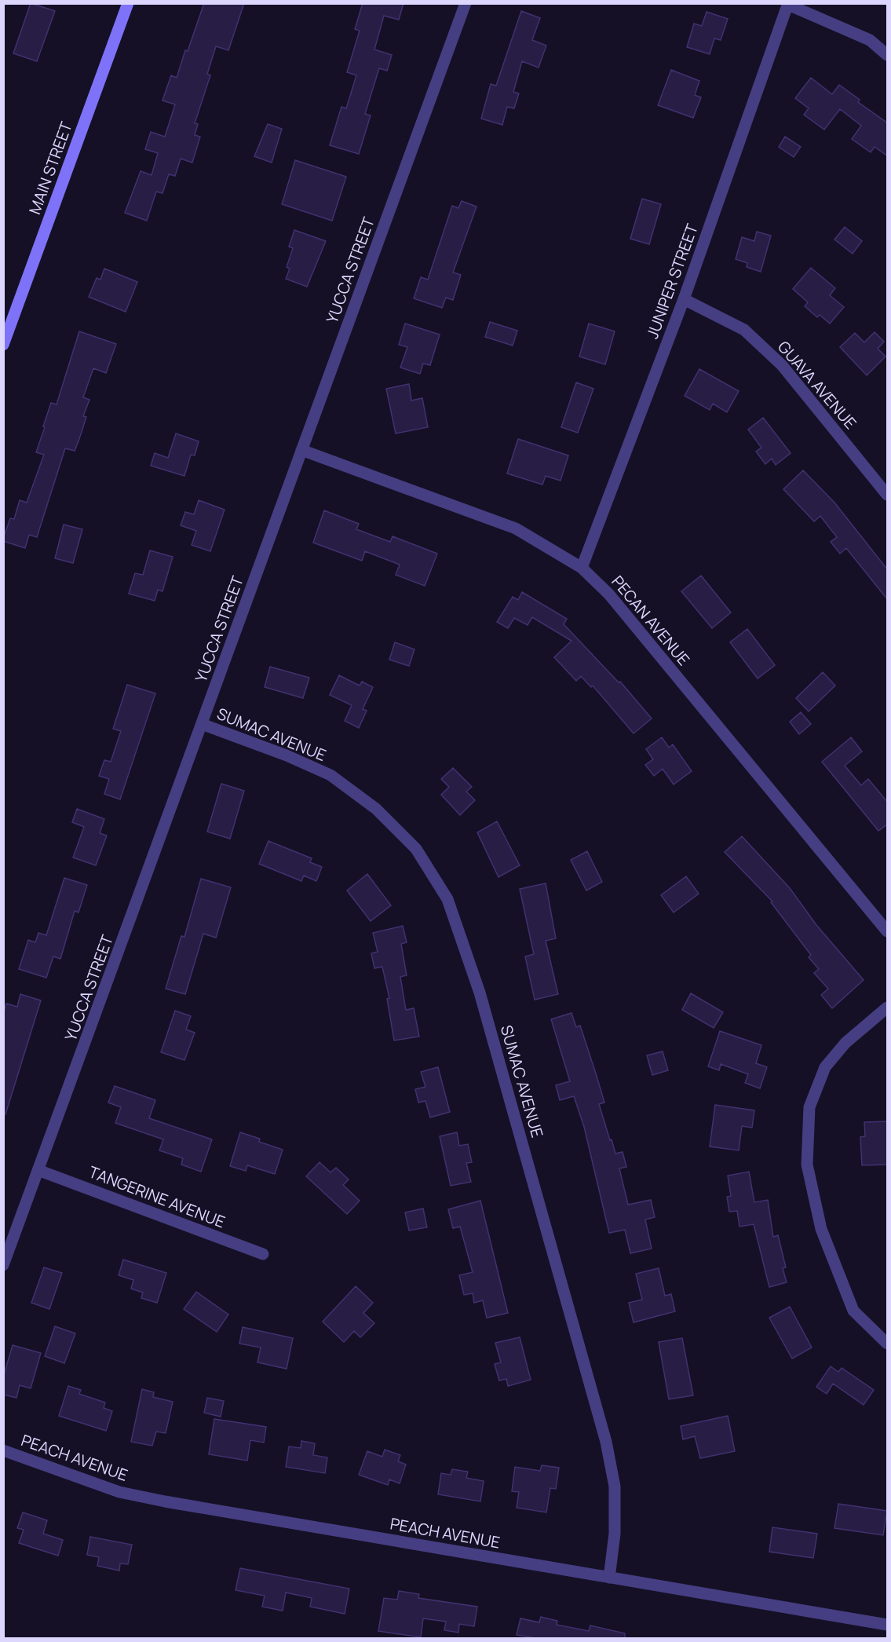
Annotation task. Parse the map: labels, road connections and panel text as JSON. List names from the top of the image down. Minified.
{"streets":{"main road":["MAIN STREET"],"street":["YUCCA STREET","JUNIPER STREET","GUAVA AVENUE","PECAN AVENUE","SUMAC AVENUE","TANGERINE AVENUE","PEACH AVENUE"]},"crossings":[["YUCCA STREET","PECAN AVENUE"],["YUCCA STREET","SUMAC AVENUE"],["YUCCA STREET","TANGERINE AVENUE"],["JUNIPER STREET","GUAVA AVENUE"],["JUNIPER STREET","PECAN AVENUE"],["SUMAC AVENUE","PEACH AVENUE"]]}
